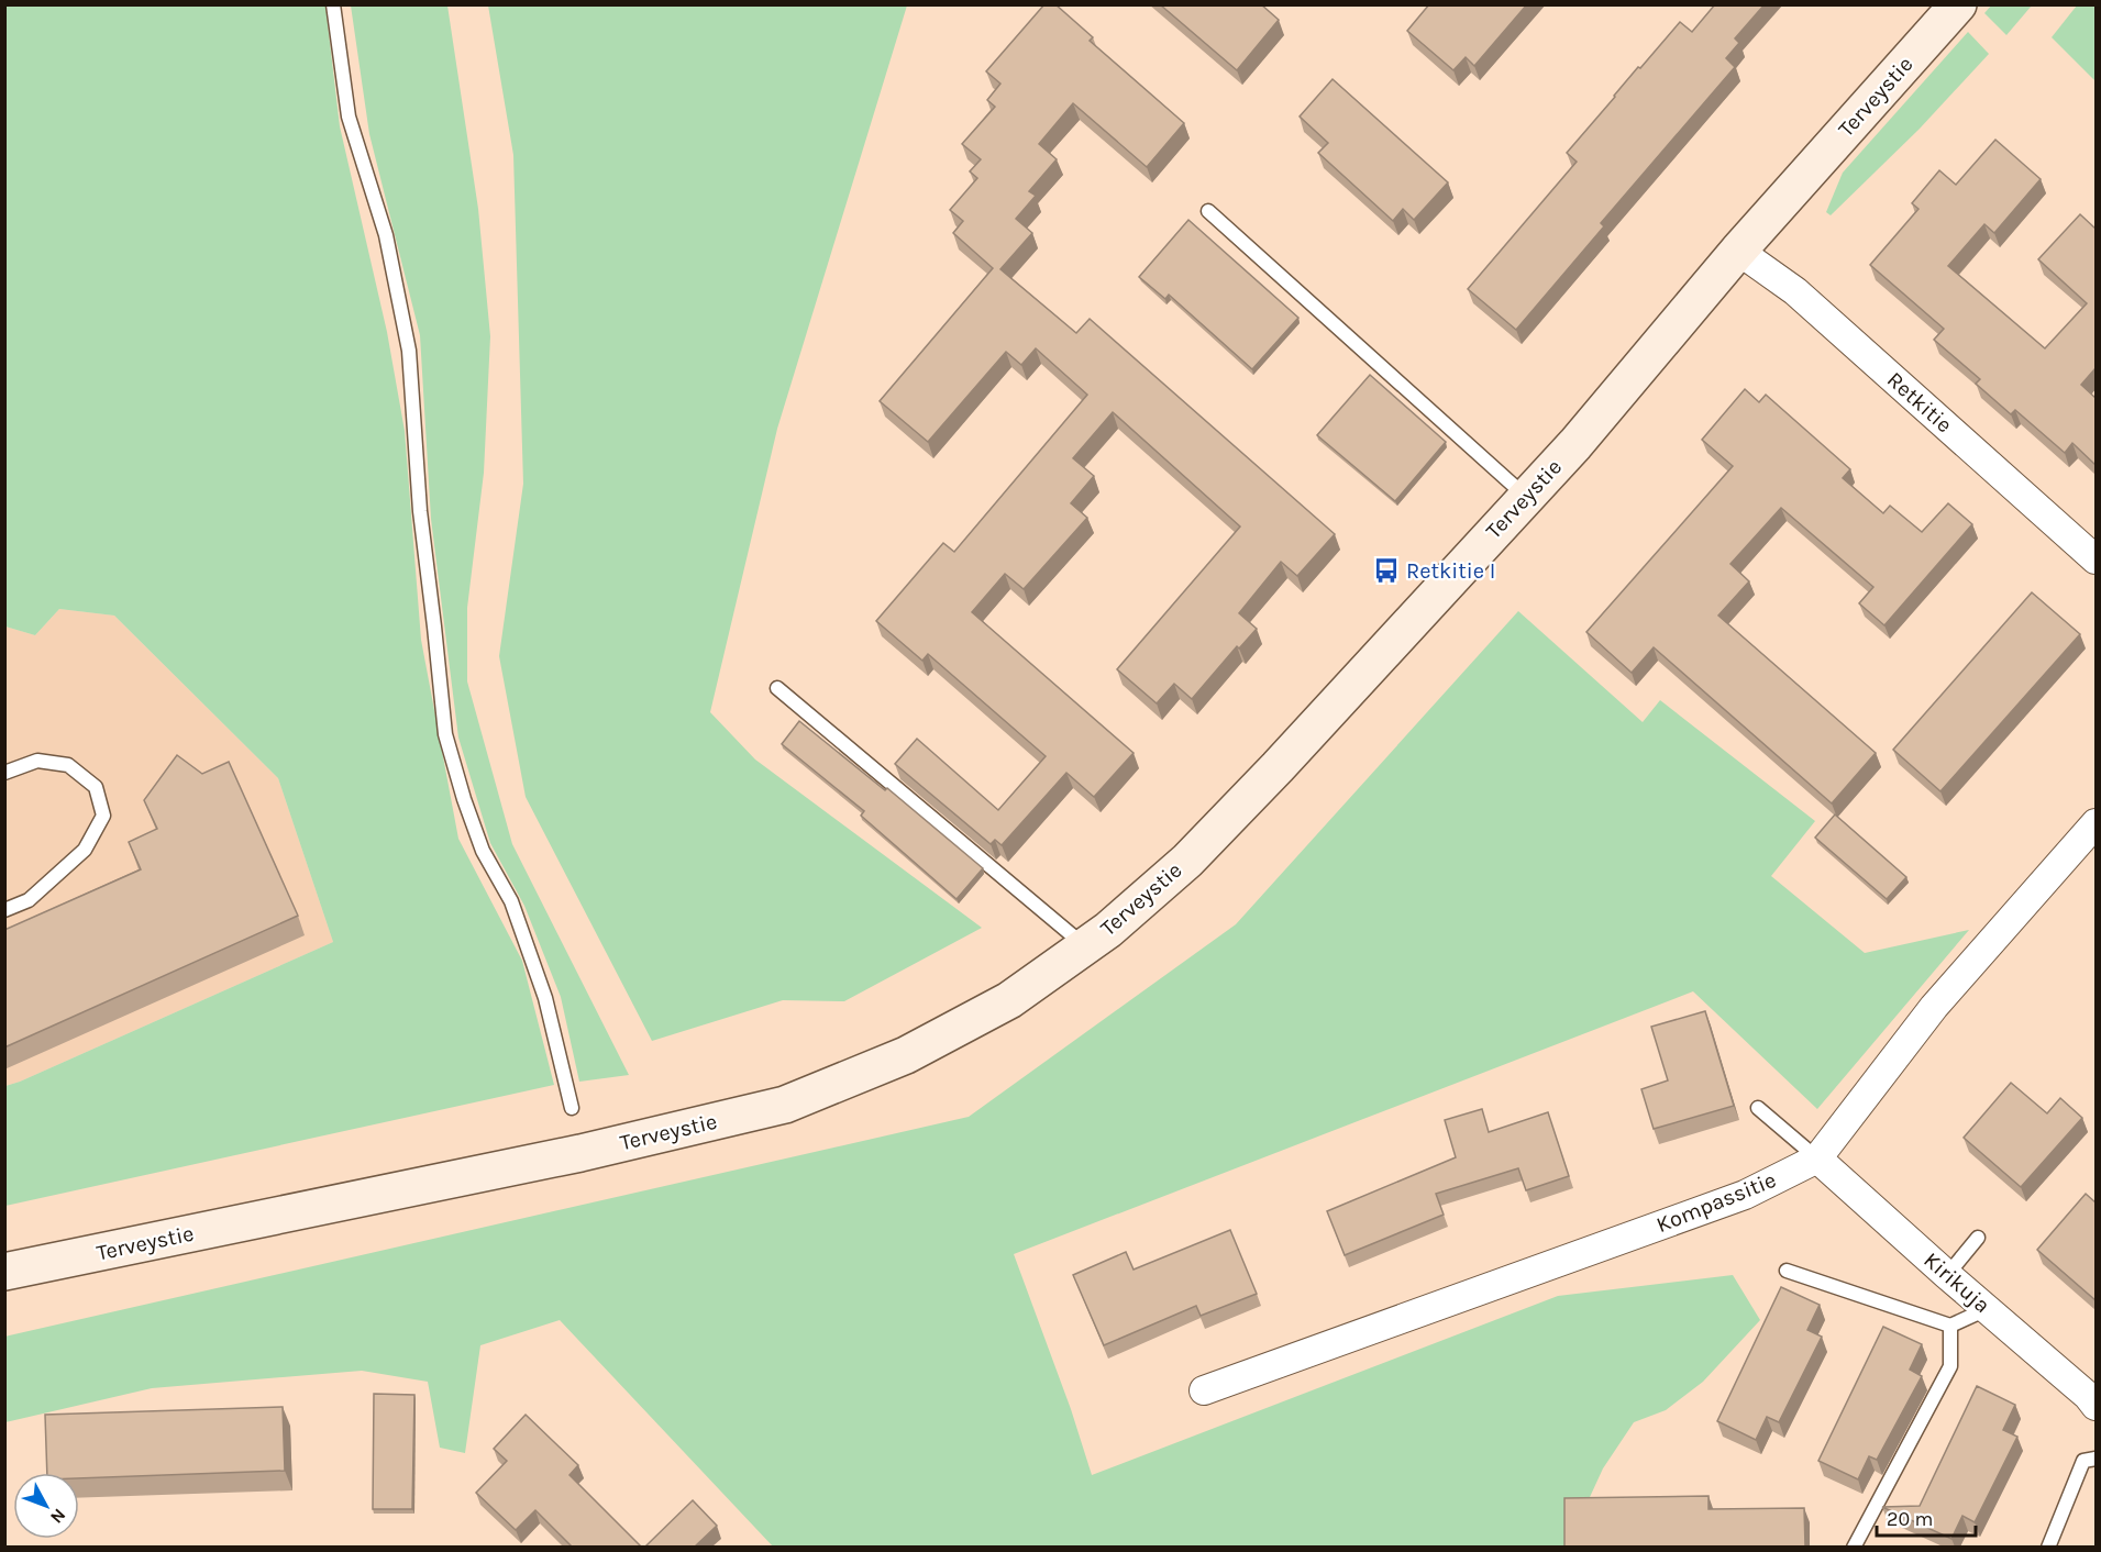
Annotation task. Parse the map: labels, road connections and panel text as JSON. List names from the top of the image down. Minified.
{"streets":{"main road":["Terveystie"],"street":["Retkitie","Kompassitie","Kirikuja"]},"crossings":[["Terveystie","Retkitie"],["Kompassitie","Kirikuja"]],"places":{"bus stop":["Retkitie I"]},"scale_bar":"20 m","north":"bottom right"}
